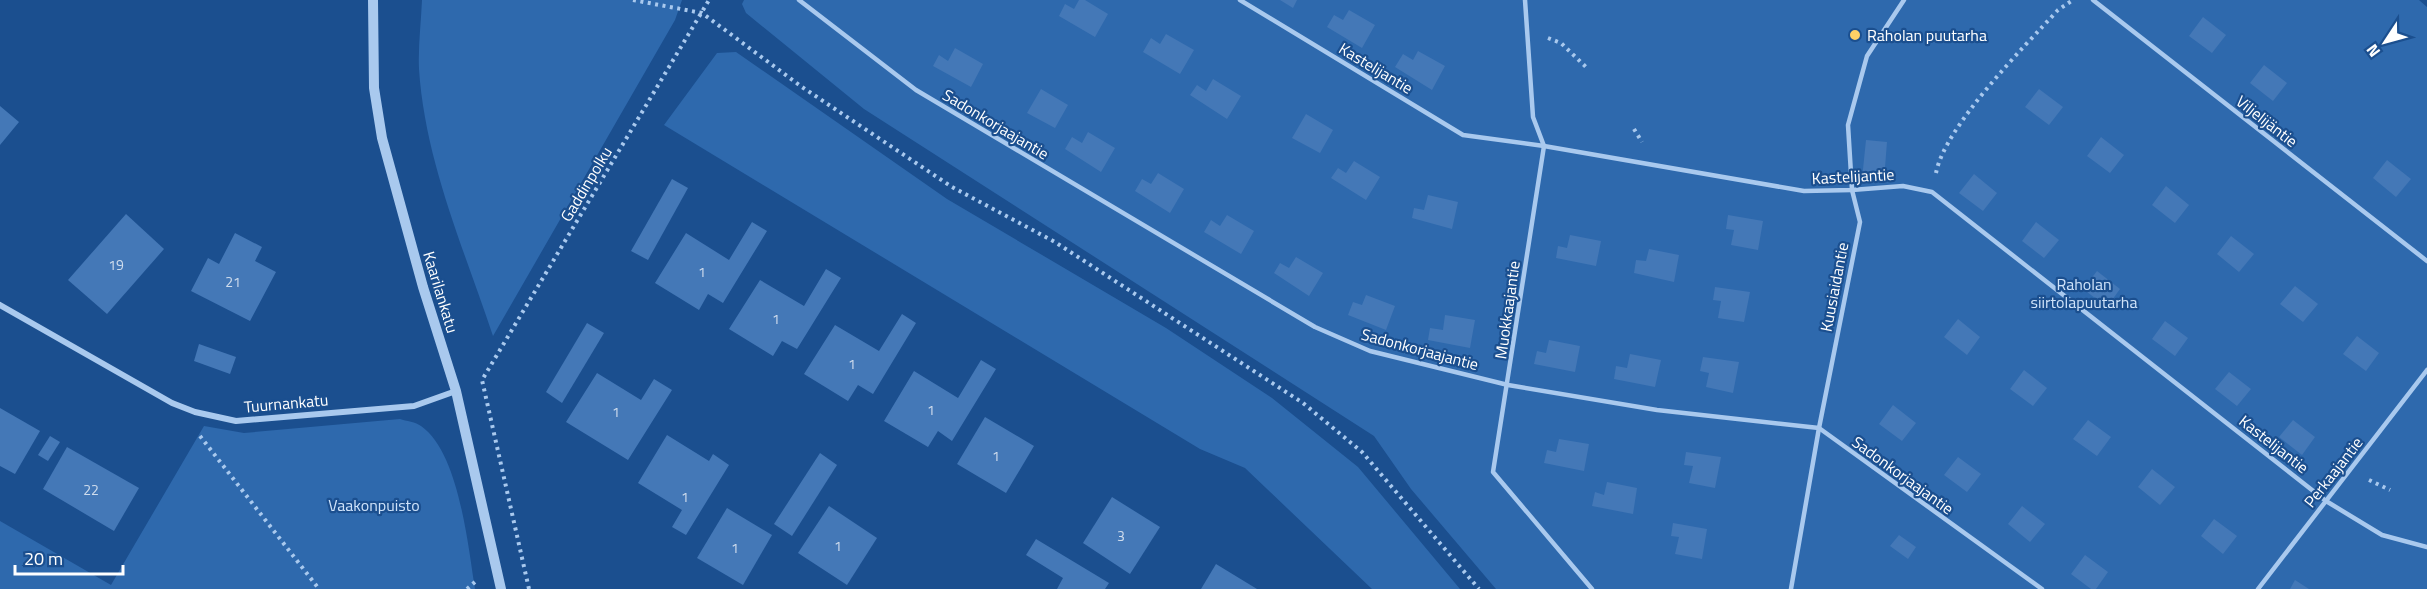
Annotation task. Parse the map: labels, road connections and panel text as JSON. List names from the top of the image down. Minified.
{"streets":{"street":["Kaarilankatu","Tuurnankatu"],"lane":["Kastelijantie","Viljelijäntie","Sadonkorjaajantie","Kuusiaidantie","Muokkaajantie","Perkaajantie"],"path":["Gaddinpolku"]},"crossings":[["Kastelijantie","Kuusiaidantie"],["Kastelijantie","Muokkaajantie"],["Kastelijantie","Perkaajantie"],["Sadonkorjaajantie","Kuusiaidantie"],["Sadonkorjaajantie","Muokkaajantie"],["Kaarilankatu","Tuurnankatu"]],"parks":["Raholan siirtolapuutarha","Vaakonpuisto"],"places":["Raholan puutarha"],"house_numbers":["19","1","21","1","1","1","1","1","22","1","3","1","1"],"scale_bar":"20 m","north":"bottom left"}
